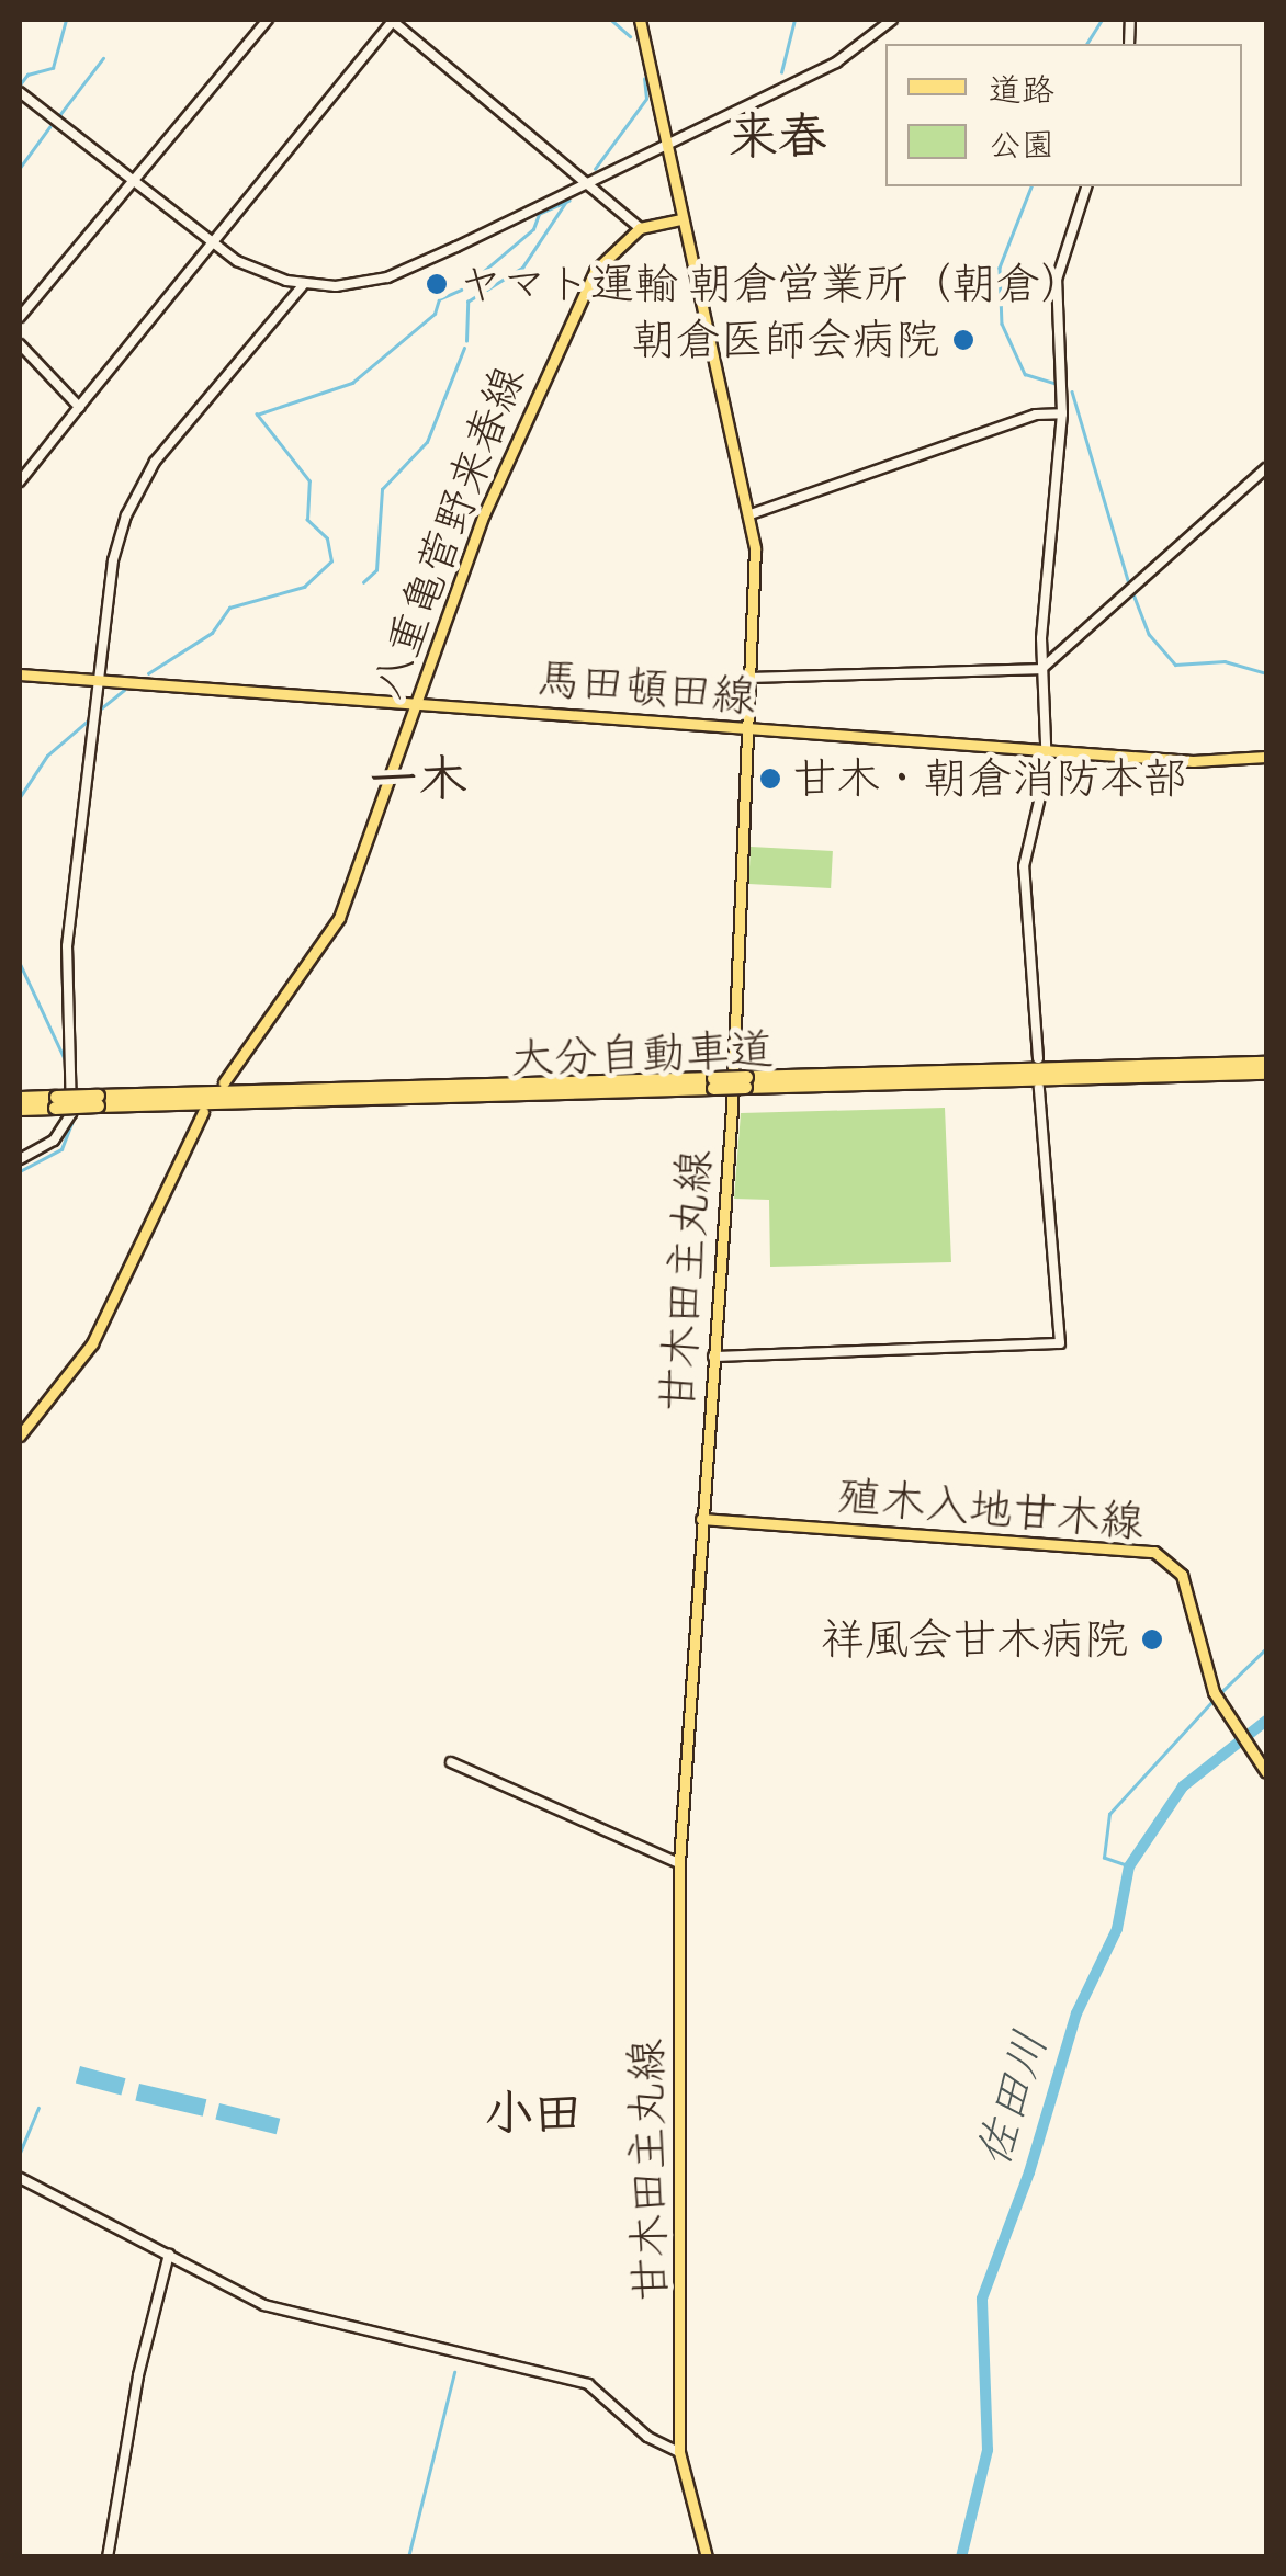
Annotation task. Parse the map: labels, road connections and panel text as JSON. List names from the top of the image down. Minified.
{"streets":{"highway":["大分自動車道"],"main road":["八重亀菅野来春線","馬田頓田線","甘木田主丸線","殖木入地甘木線"]},"crossings":[["八重亀菅野来春線","馬田頓田線"],["馬田頓田線","甘木田主丸線"],["甘木田主丸線","殖木入地甘木線"]],"districts":["来春","一木","小田"],"water":["佐田川"],"places":["ヤマト運輸 朝倉営業所（朝倉）","朝倉医師会病院","甘木・朝倉消防本部","祥風会甘木病院"],"legend":["道路","公園"]}
